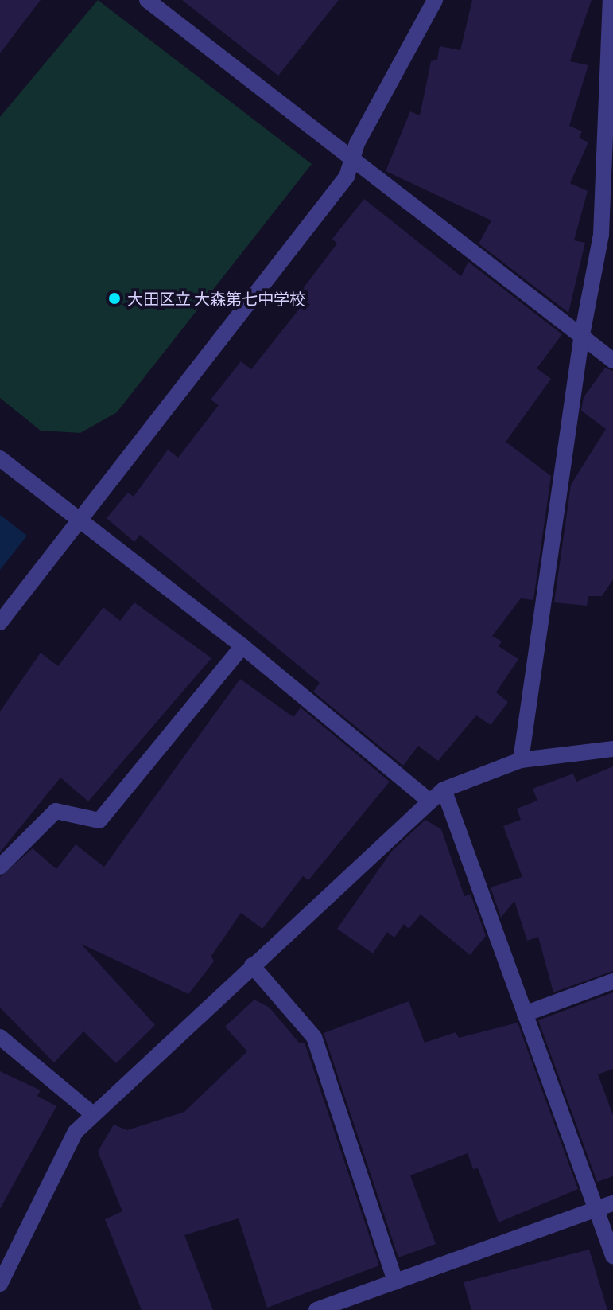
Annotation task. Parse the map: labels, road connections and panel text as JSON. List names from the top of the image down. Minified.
{"places":["大田区立 大森第七中学校"]}
